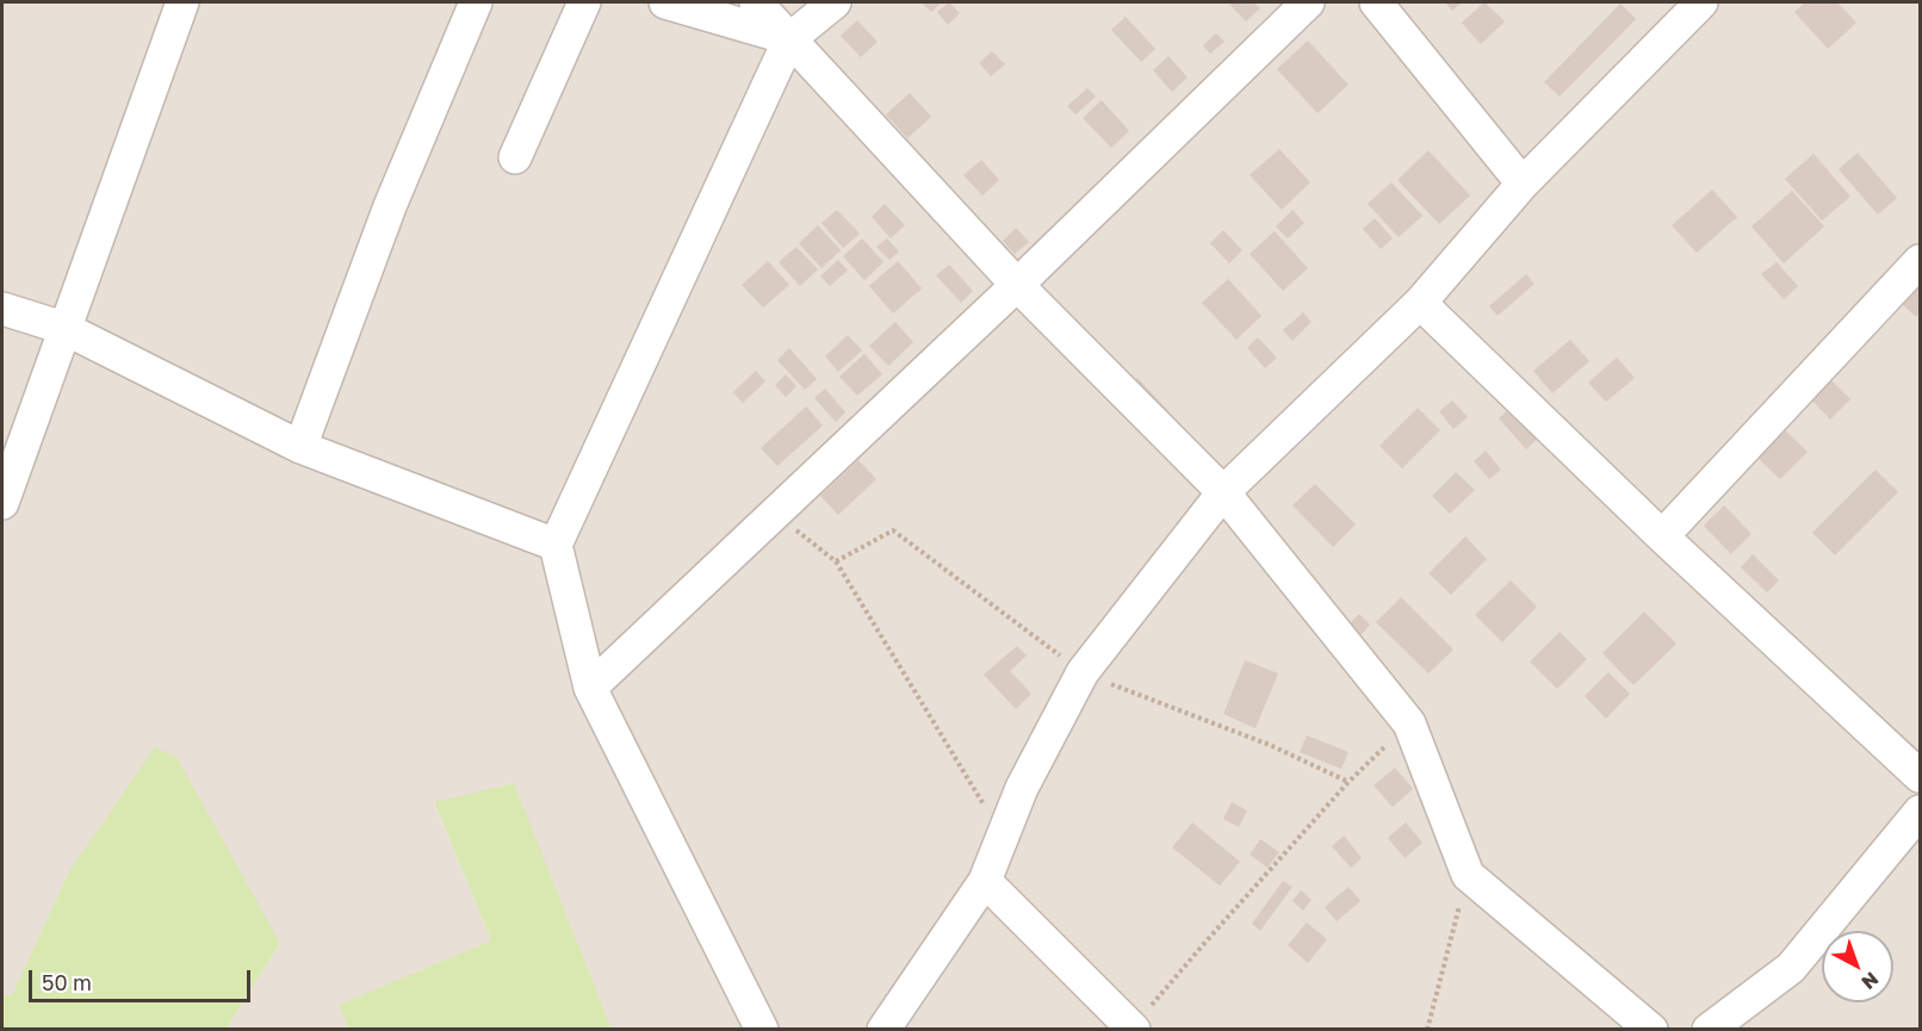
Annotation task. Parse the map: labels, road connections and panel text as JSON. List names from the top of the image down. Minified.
{"scale_bar":"50 m","north":"bottom right"}
